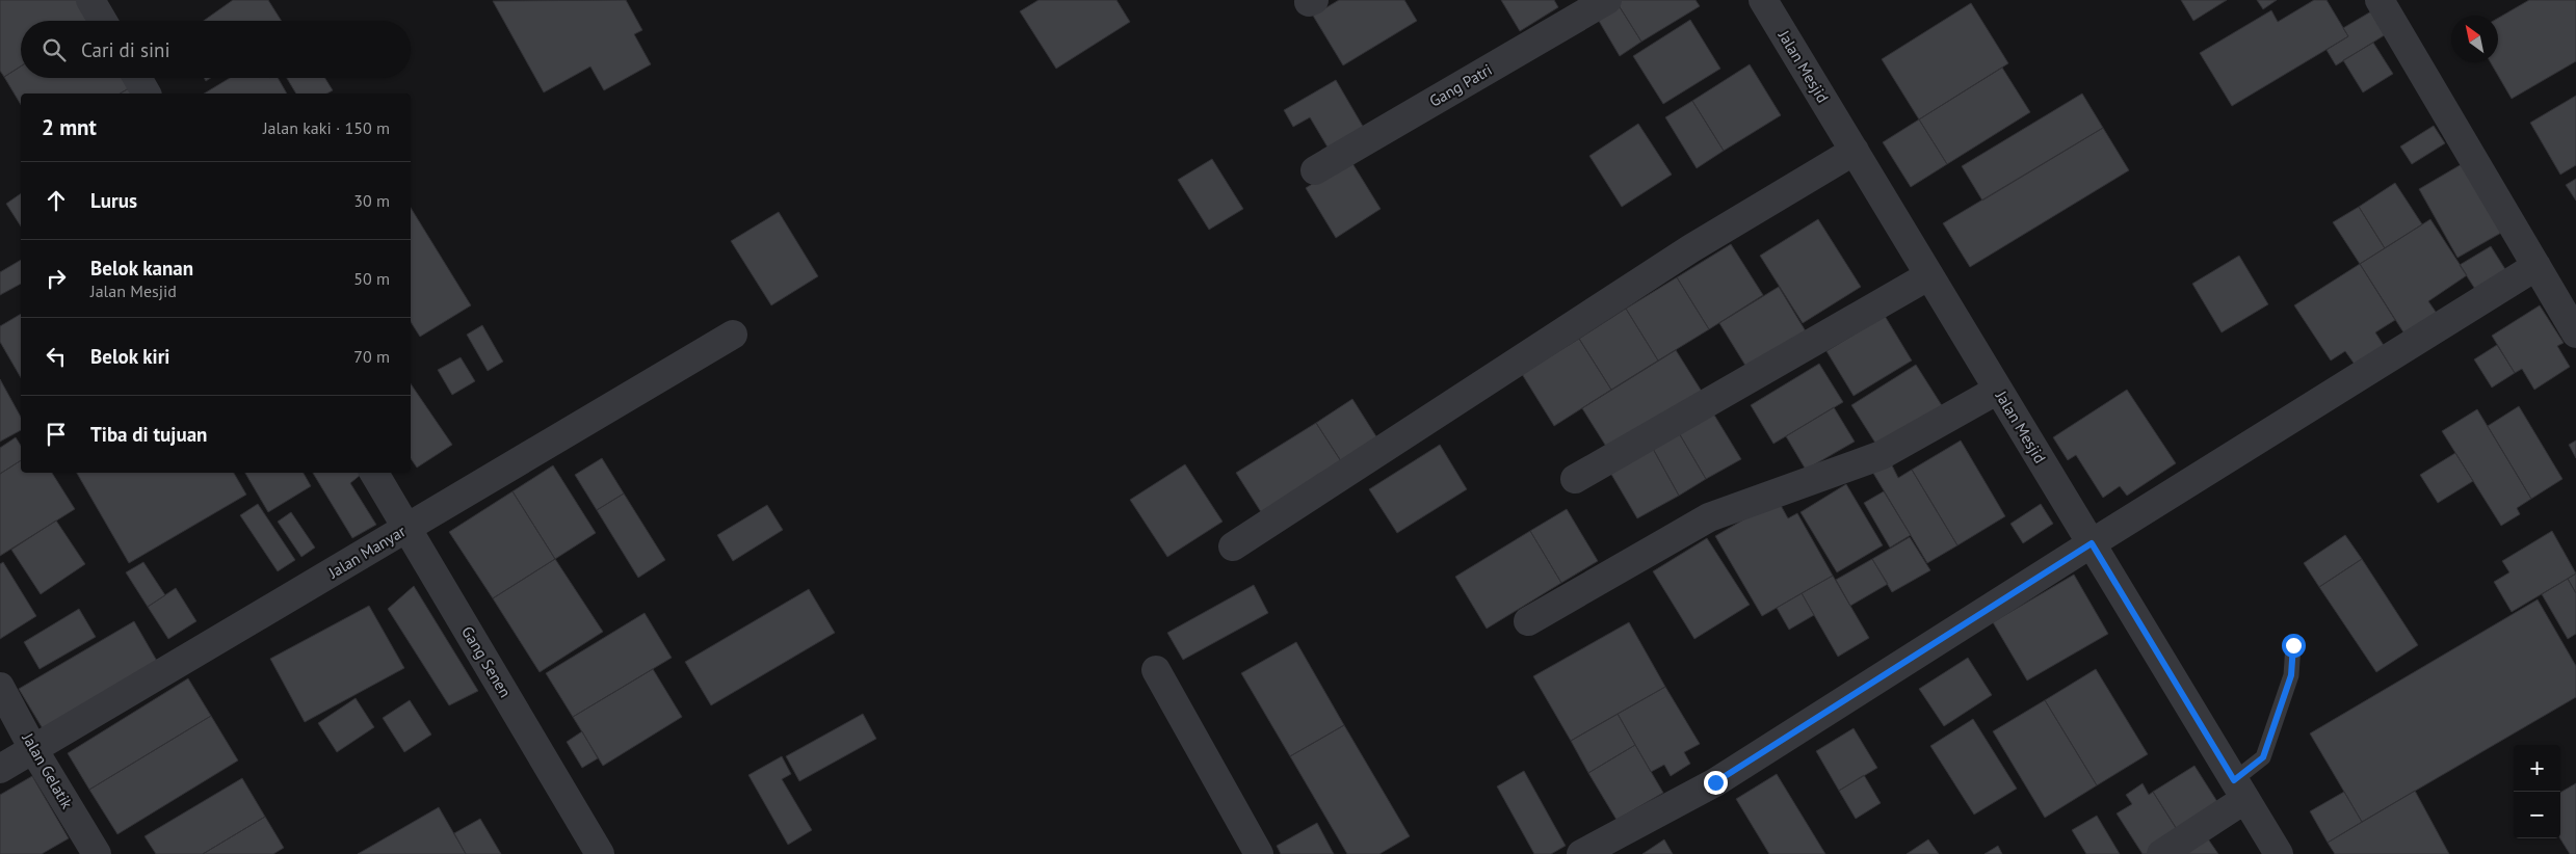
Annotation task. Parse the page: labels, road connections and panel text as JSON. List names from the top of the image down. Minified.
{"streets":{"street":["Jalan Mesjid","Gang Patri","Jalan Manyar","Gang Senen","Jalan Gelatik"]},"crossings":[["Jalan Manyar","Gang Senen"],["Jalan Manyar","Jalan Gelatik"]],"north":"top left","page":{"search":"Cari di sini","heading":["2 mnt","Jalan kaki · 150 m"],"list":[["Lurus","30 m"],["Belok kanan","Jalan Mesjid","50 m"],["Belok kiri","70 m"],"Tiba di tujuan"],"map_buttons":["+","−"]}}
